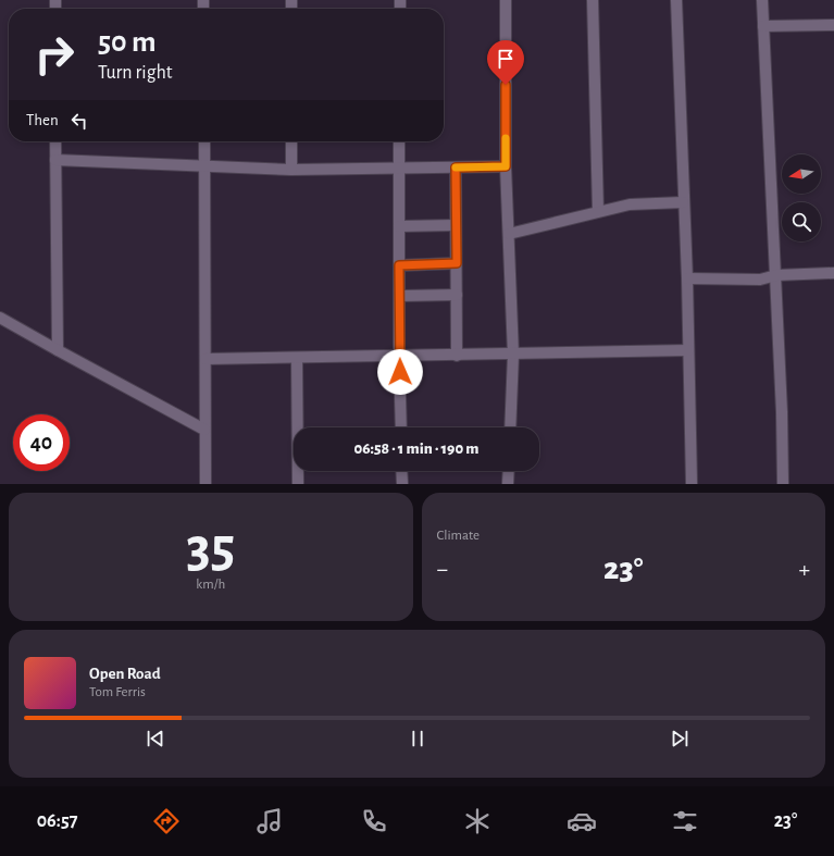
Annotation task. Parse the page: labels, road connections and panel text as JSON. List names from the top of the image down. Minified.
{"north":"left","page":{"turn":["50 m","Turn right"],"then":"Then","limit":"40","trip":"06:58 · 1 min · 190 m","tile":[["35","km/h"],"Climate"],"heat":["−","23°","+"],"song":["Open Road","Tom Ferris"],"tabs":["06:57","23°"]}}
